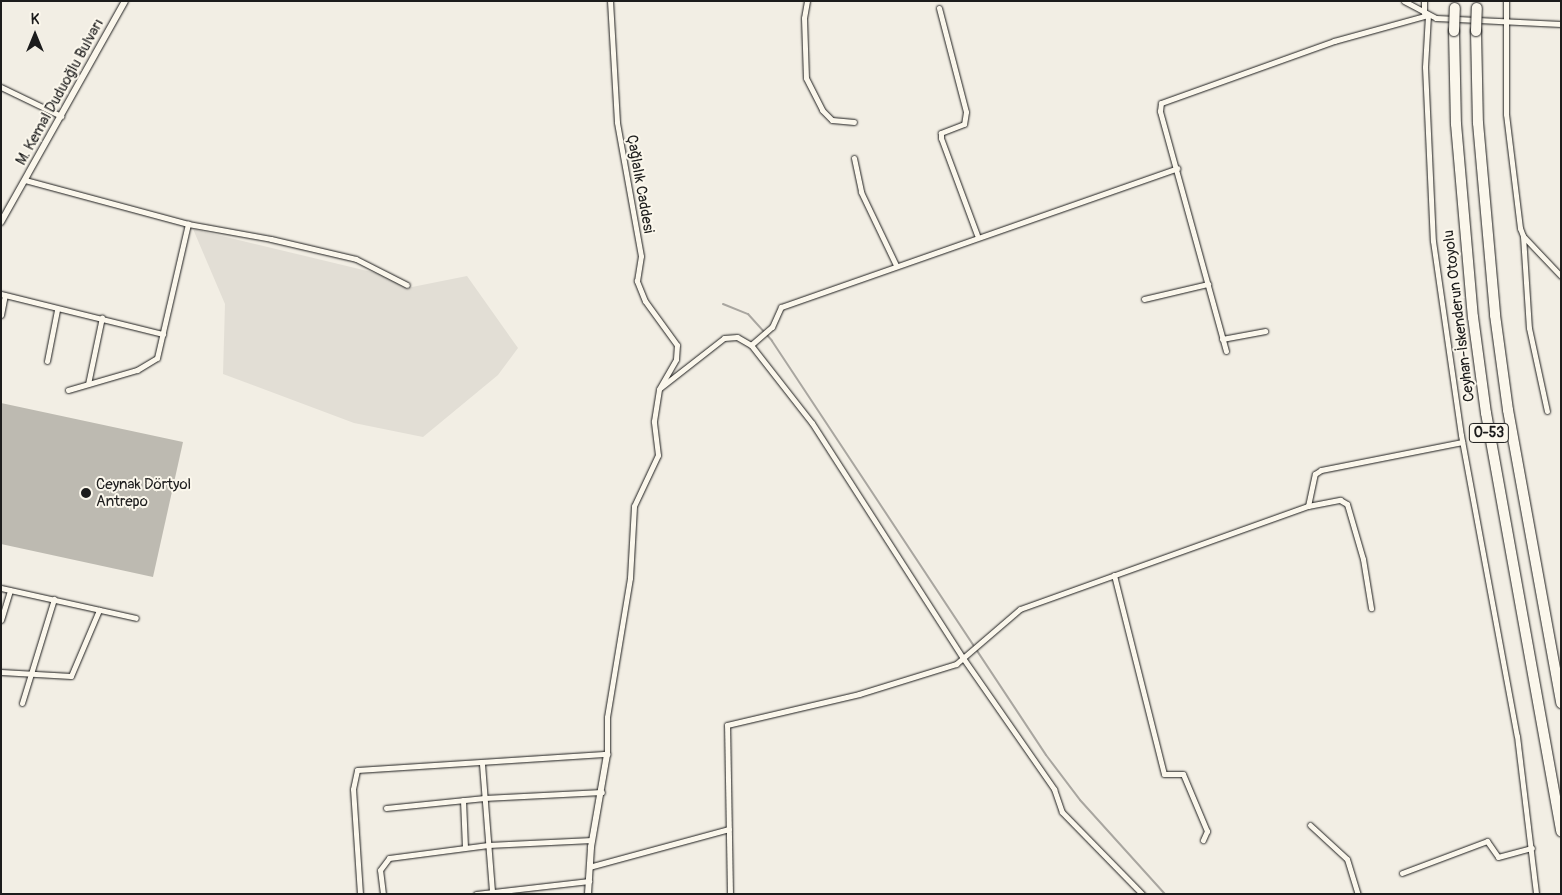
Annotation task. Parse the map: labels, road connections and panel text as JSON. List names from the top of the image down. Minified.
{"streets":{"highway":["Ceyhan-İskenderun Otoyolu","O-53"],"street":["M. Kemal Duduoğlu Bulvarı","Çağlalık Caddesi"]},"places":["Ceynak Dörtyol Antrepo"],"north":"top"}
